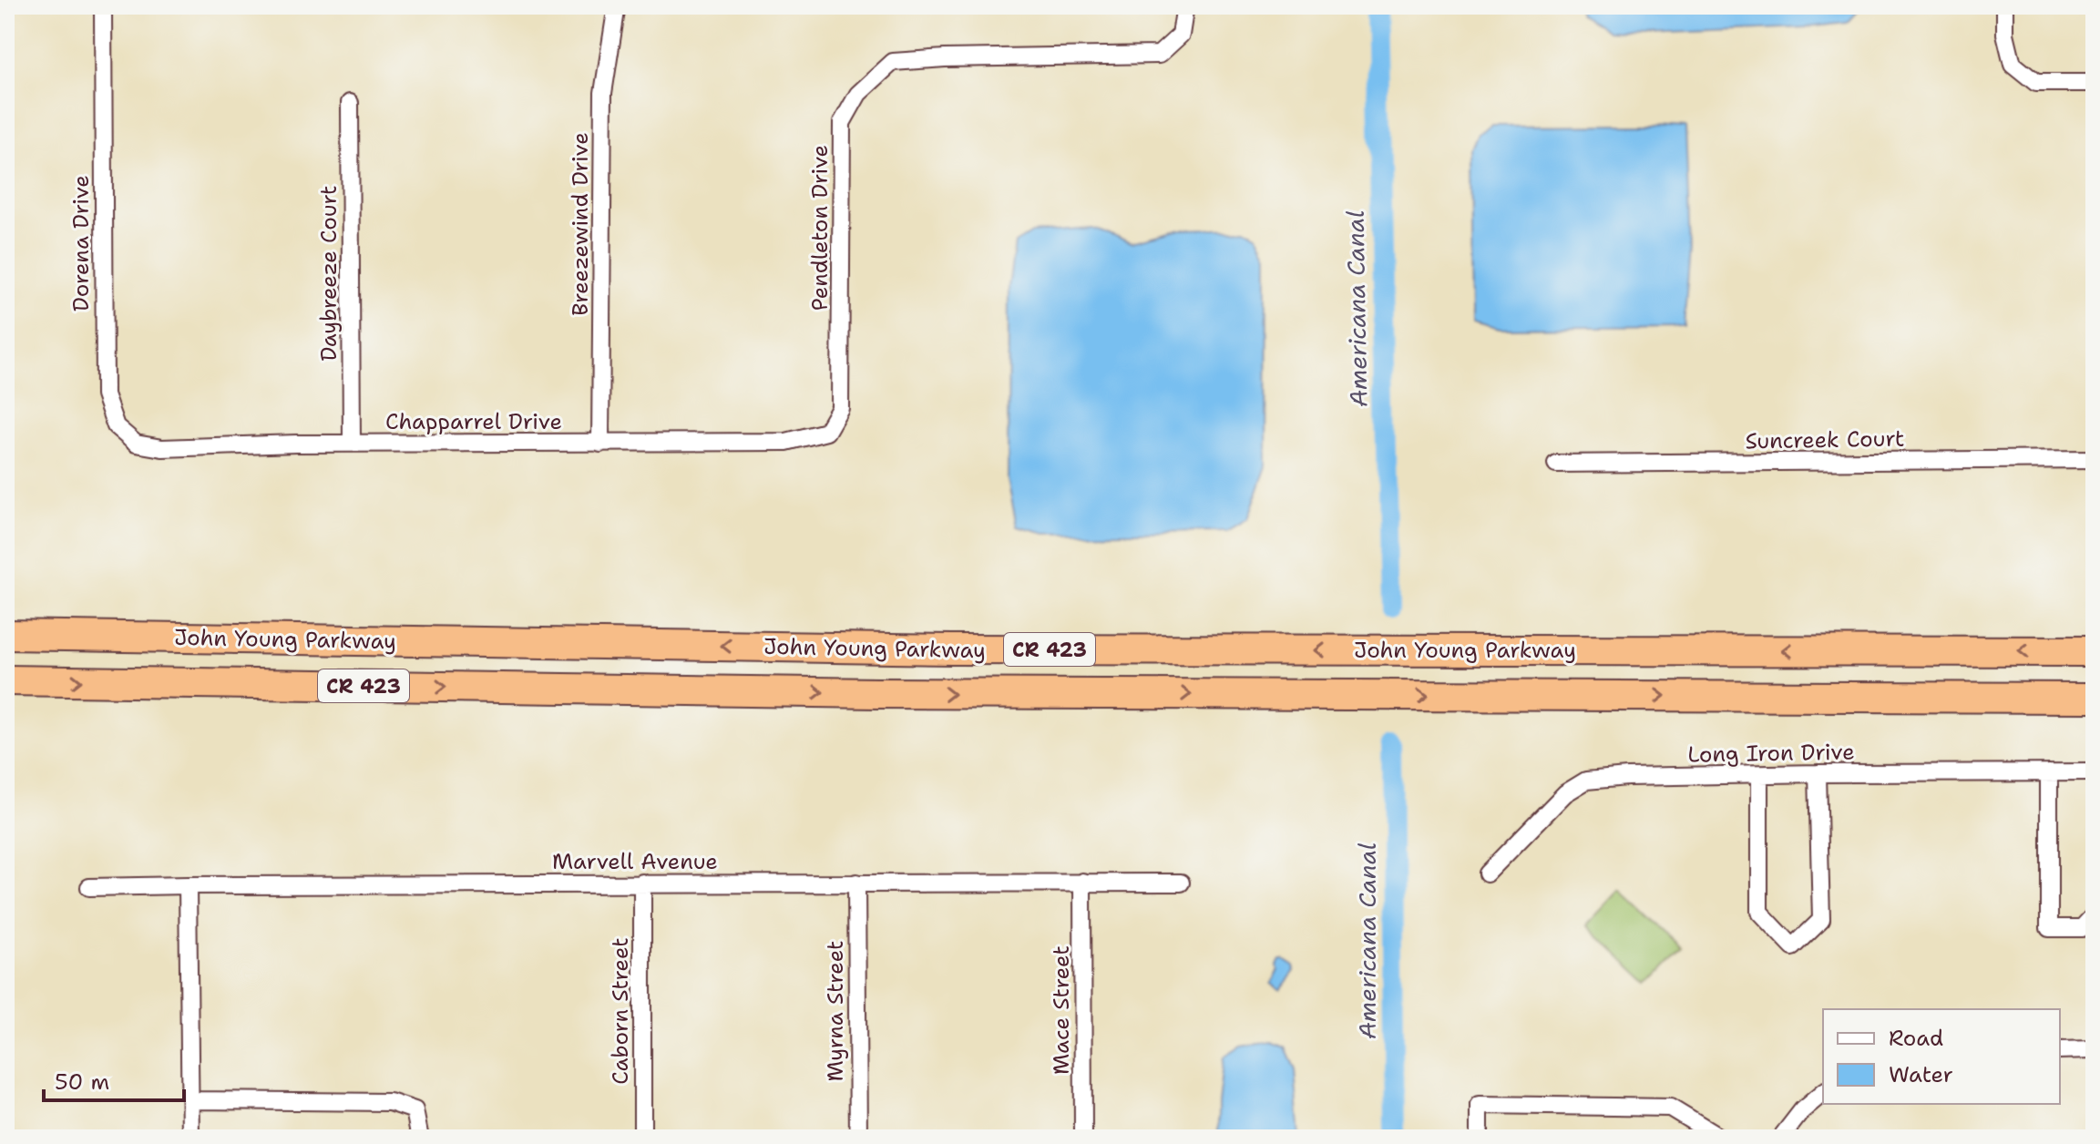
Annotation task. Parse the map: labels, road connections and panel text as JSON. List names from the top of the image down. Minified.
{"streets":{"highway":["John Young Parkway","CR 423"],"street":["Breezewind Drive","Pendleton Drive","Dorena Drive","Daybreeze Court","Chapparrel Drive","Suncreek Court","Long Iron Drive","Marvell Avenue","Mace Street","Caborn Street","Myrna Street"]},"crossings":[["Breezewind Drive","Chapparrel Drive"],["Pendleton Drive","Chapparrel Drive"],["Dorena Drive","Chapparrel Drive"],["Daybreeze Court","Chapparrel Drive"],["Marvell Avenue","Mace Street"],["Marvell Avenue","Caborn Street"],["Marvell Avenue","Myrna Street"]],"water":["Americana Canal"],"legend":["Road","Water"],"scale_bar":"50 m"}
